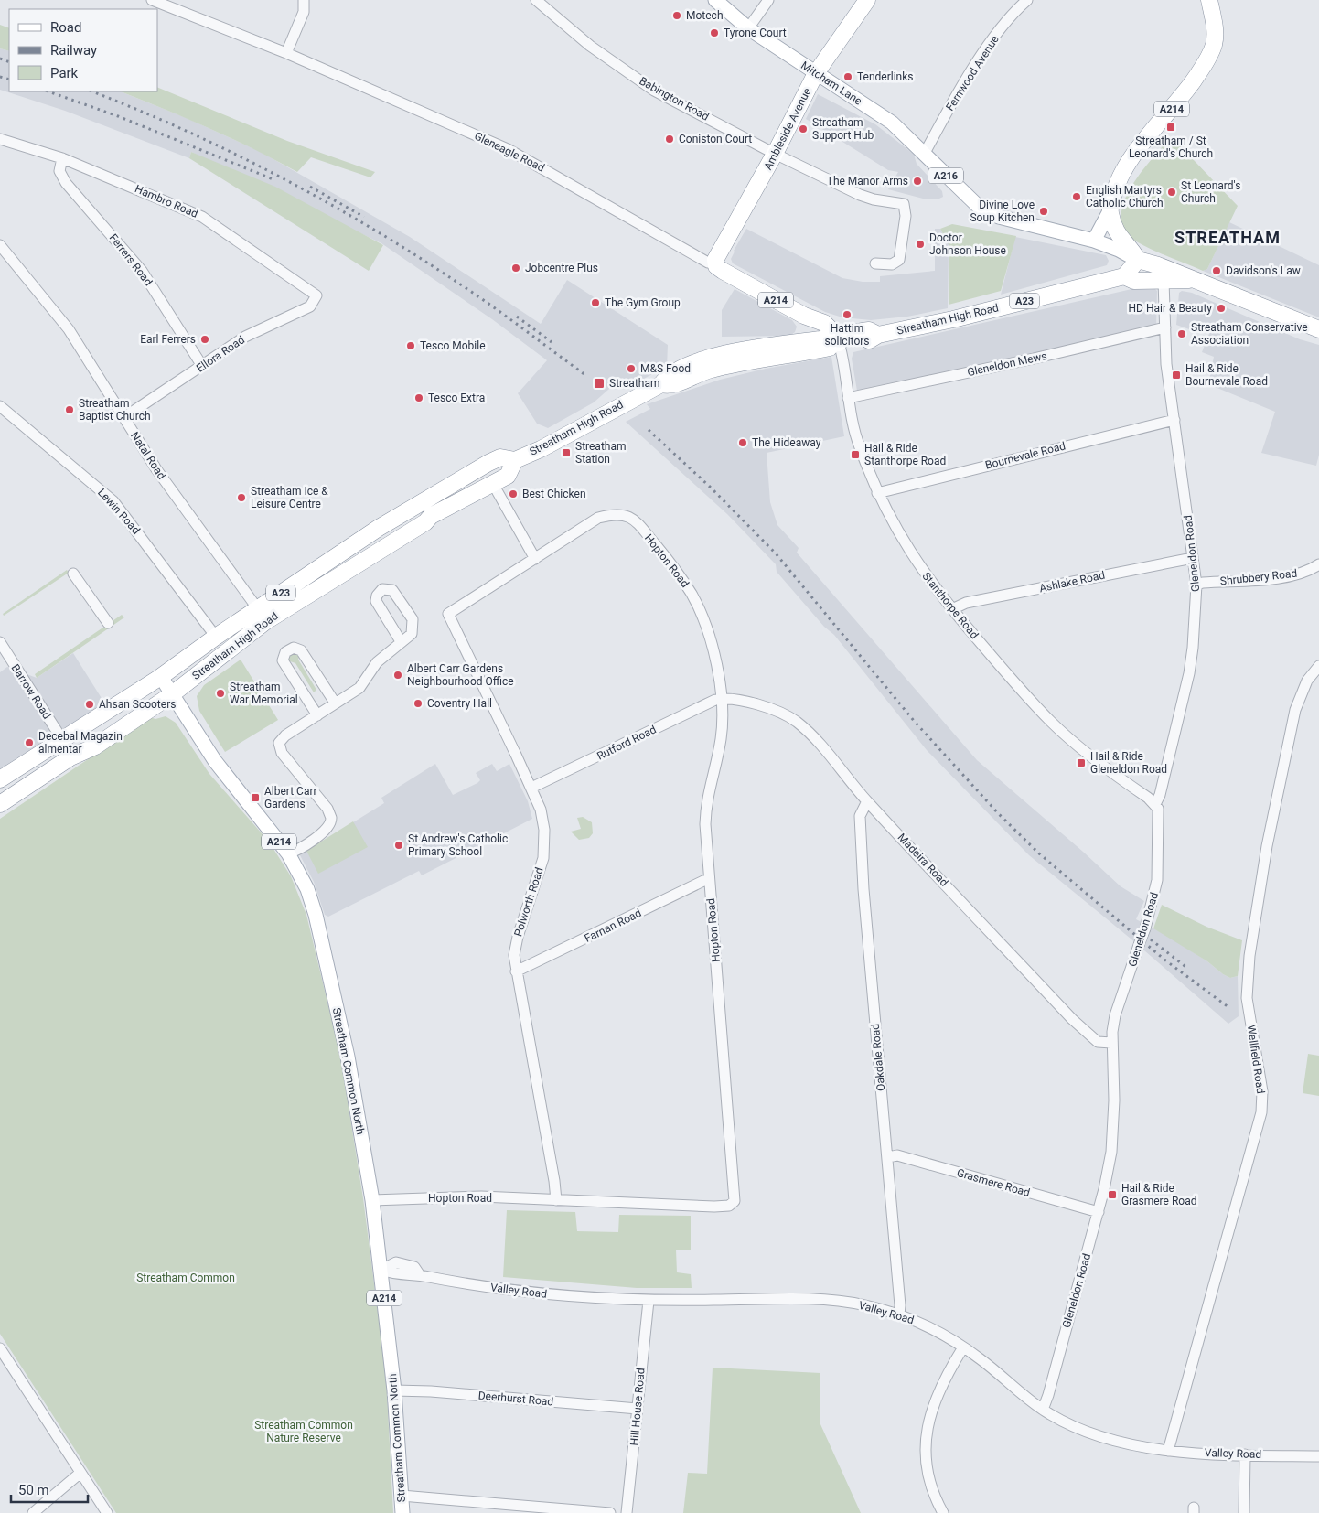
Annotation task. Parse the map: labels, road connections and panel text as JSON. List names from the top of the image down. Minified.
{"streets":{"highway":["A214","Ambleside Avenue","Gleneagle Road","A23","Streatham High Road"],"main road":["Mitcham Lane","A216","Streatham Common North"],"street":["Fernwood Avenue","Babington Road","Hambro Road","Ferrers Road","Ellora Road","Gleneldon Mews","Natal Road","Bournevale Road","Lewin Road","Gleneldon Road","Hopton Road","Shrubbery Road","Ashlake Road","Stanthorpe Road","Barrow Road","Rutford Road","Madeira Road","Polworth Road","Farnan Road","Oakdale Road","Wellfield Road","Grasmere Road","Valley Road","Deerhurst Road","Hill House Road"]},"crossings":[["Fernwood Avenue","Mitcham Lane"],["Mitcham Lane","Ambleside Avenue"],["Mitcham Lane","Streatham High Road"],["Babington Road","Ambleside Avenue"],["A214","Gleneagle Road"],["A214","Streatham High Road"],["Ambleside Avenue","Gleneagle Road"],["Gleneagle Road","Streatham High Road"],["Gleneagle Road","Stanthorpe Road"],["Hambro Road","Ferrers Road"],["Hambro Road","Ellora Road"],["Ferrers Road","Ellora Road"],["Streatham High Road","Natal Road"],["Streatham High Road","Lewin Road"],["Streatham High Road","Gleneldon Road"],["Streatham High Road","Stanthorpe Road"],["Streatham High Road","Barrow Road"],["Streatham High Road","Streatham Common North"],["Ellora Road","Natal Road"],["Gleneldon Mews","Gleneldon Road"],["Gleneldon Mews","Stanthorpe Road"],["Bournevale Road","Gleneldon Road"],["Bournevale Road","Stanthorpe Road"],["Gleneldon Road","Shrubbery Road"],["Gleneldon Road","Ashlake Road"],["Gleneldon Road","Stanthorpe Road"],["Gleneldon Road","Madeira Road"],["Gleneldon Road","Grasmere Road"],["Gleneldon Road","Valley Road"],["Hopton Road","Rutford Road"],["Hopton Road","Madeira Road"],["Hopton Road","Polworth Road"],["Hopton Road","Farnan Road"],["Hopton Road","Streatham Common North"],["Ashlake Road","Stanthorpe Road"],["Rutford Road","Madeira Road"],["Rutford Road","Polworth Road"],["Madeira Road","Oakdale Road"],["Polworth Road","Farnan Road"],["Oakdale Road","Grasmere Road"],["Oakdale Road","Valley Road"],["Wellfield Road","Valley Road"],["Streatham Common North","Valley Road"],["Streatham Common North","Deerhurst Road"],["Valley Road","Hill House Road"],["Deerhurst Road","Hill House Road"]],"districts":["STREATHAM"],"parks":["Streatham Common","Streatham Common Nature Reserve"],"places":{"other":["Motech","Tyrone Court","Tenderlinks","Streatham Support Hub","Coniston Court","The Manor Arms","St Leonard's Church","English Martyrs Catholic Church","Divine Love Soup Kitchen","Doctor Johnson House","Jobcentre Plus","Davidson's Law","The Gym Group","HD Hair & Beauty","Hattim solicitors","Streatham Conservative Association","Earl Ferrers","Tesco Mobile","M&S Food","Tesco Extra","Streatham Baptist Church","The Hideaway","Best Chicken","Streatham Ice & Leisure Centre","Albert Carr Gardens Neighbourhood Office","Streatham War Memorial","Coventry Hall","Ahsan Scooters","Decebal Magazin almentar","St Andrew's Catholic Primary School"],"transit":["Streatham / St Leonard's Church","Hail & Ride Bournevale Road","Streatham","Streatham Station","Hail & Ride Stanthorpe Road","Hail & Ride Gleneldon Road","Albert Carr Gardens","Hail & Ride Grasmere Road"]},"legend":["Road","Railway","Park"],"scale_bar":"50 m"}
